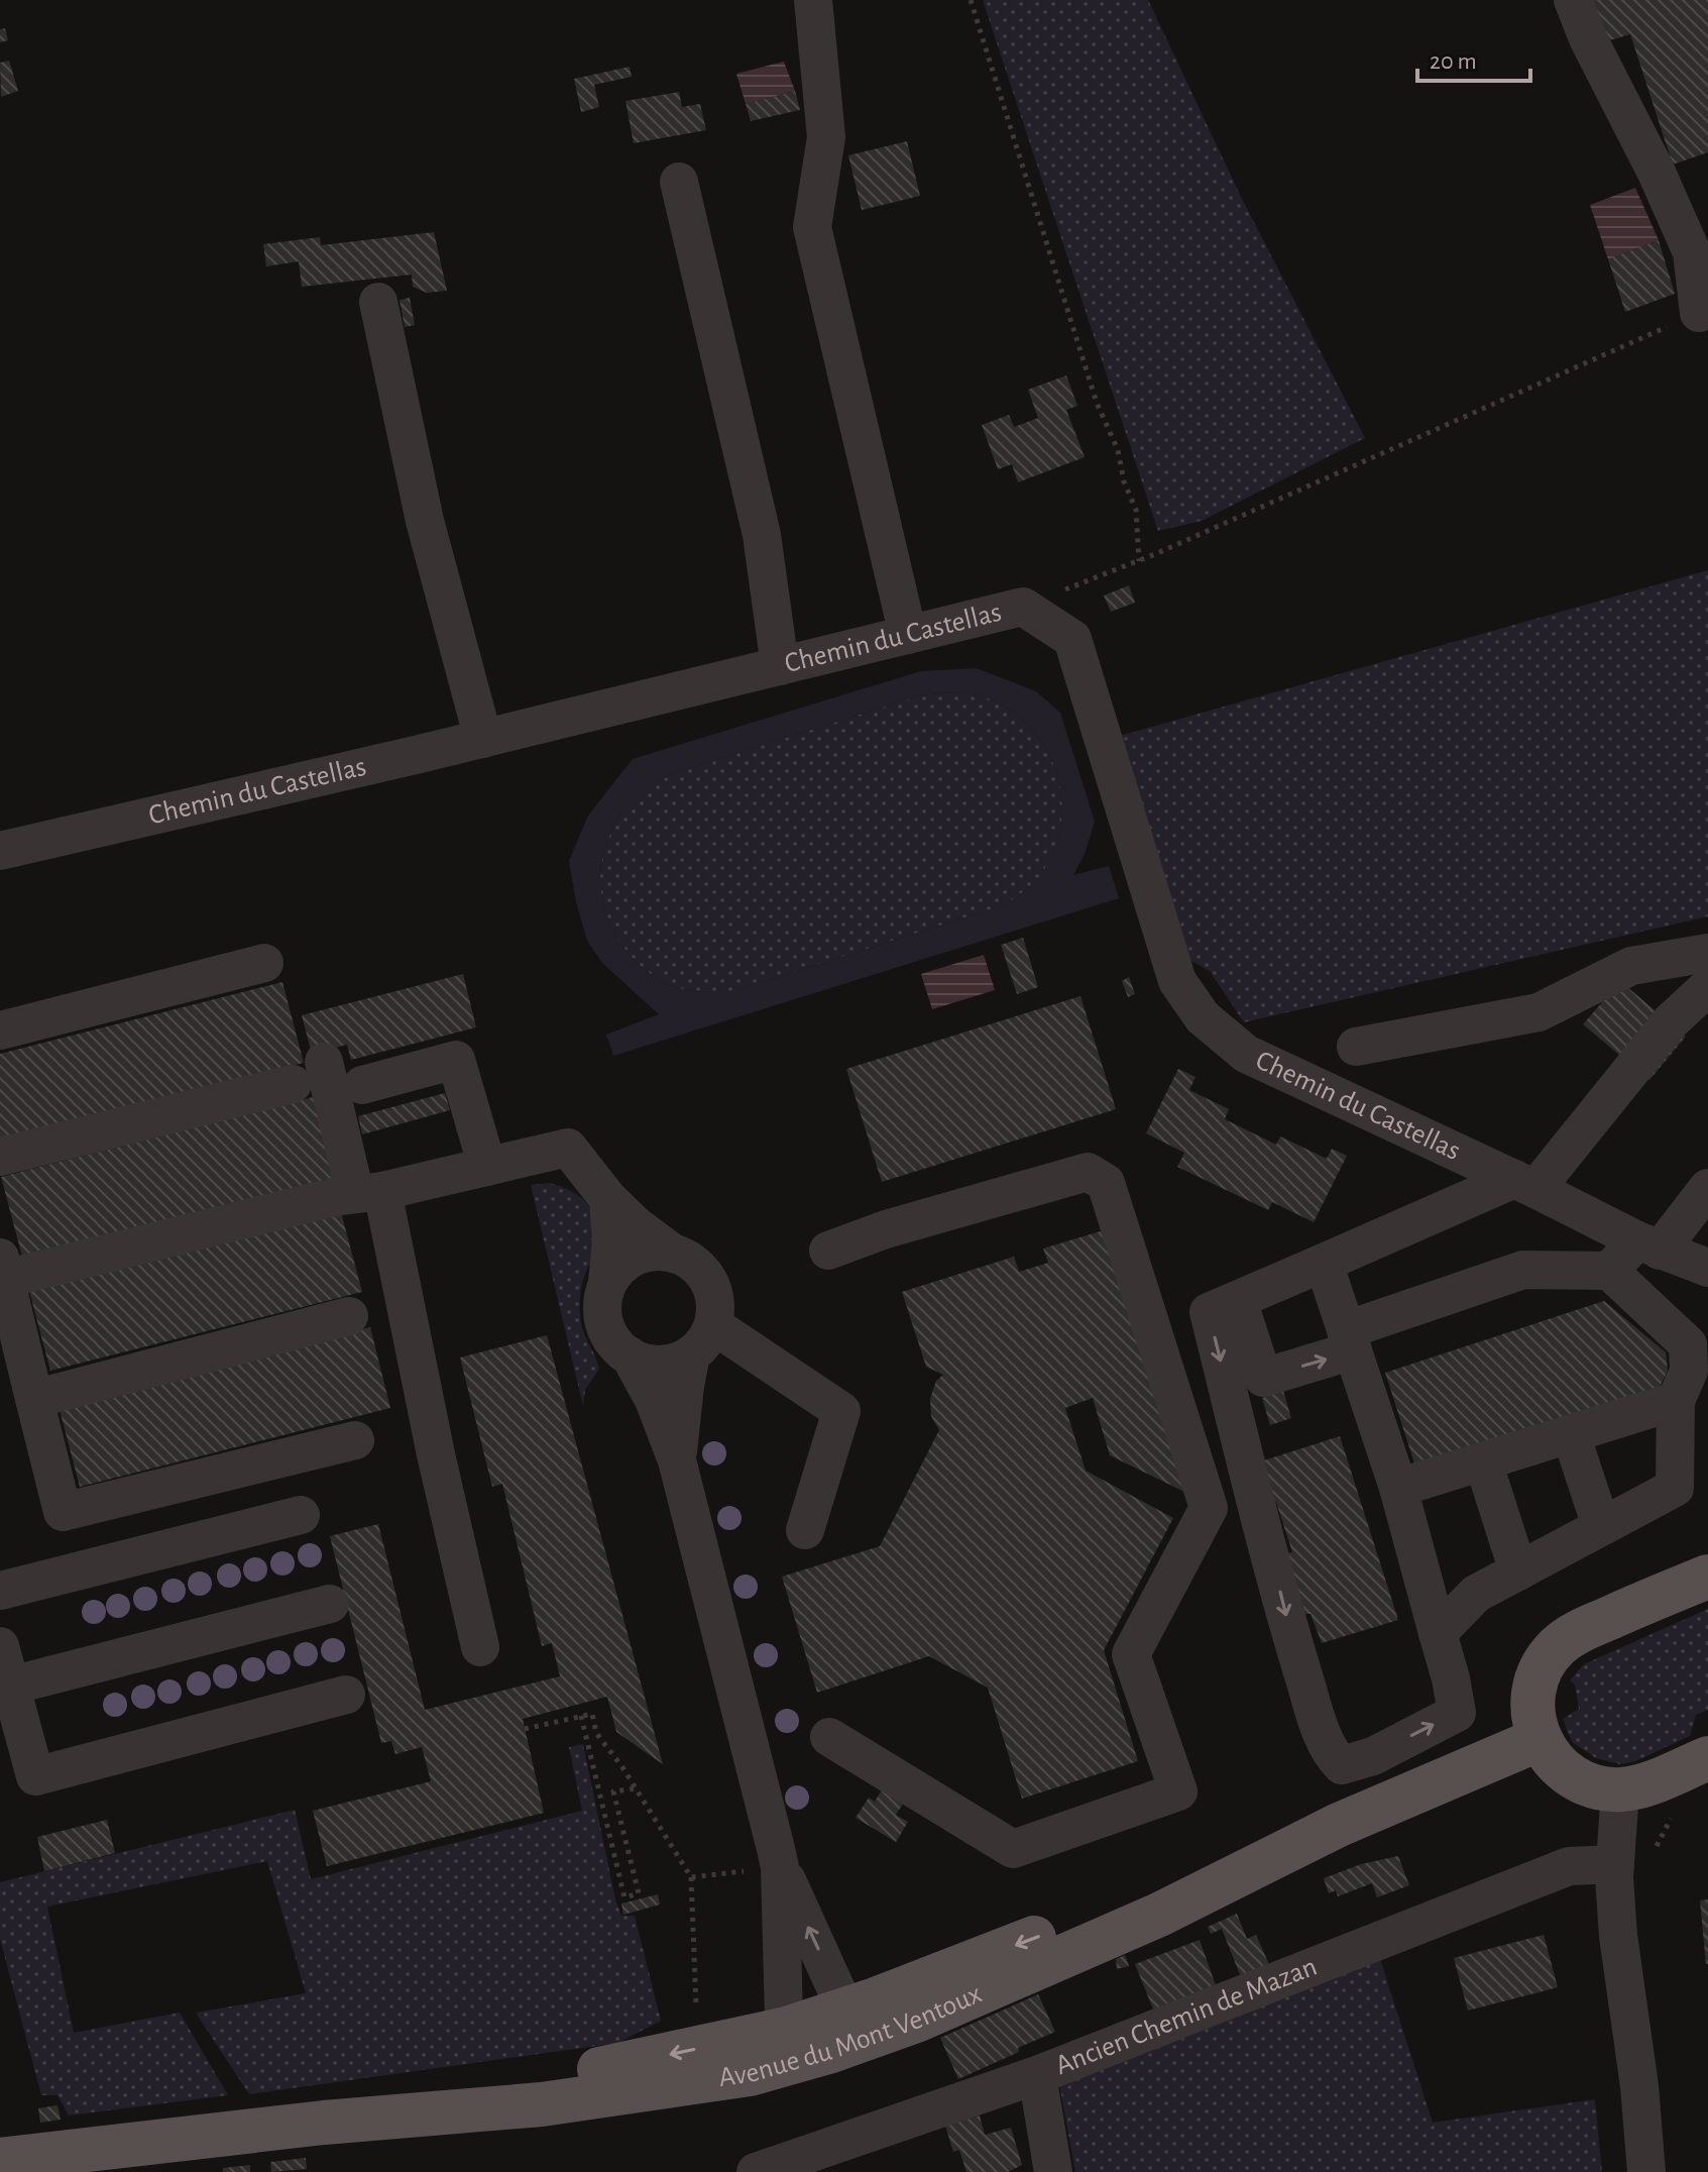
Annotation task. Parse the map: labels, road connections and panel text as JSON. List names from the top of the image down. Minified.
{"streets":{"main road":["Avenue du Mont Ventoux"],"street":["Chemin du Castellas","Ancien Chemin de Mazan"]},"scale_bar":"20 m"}
